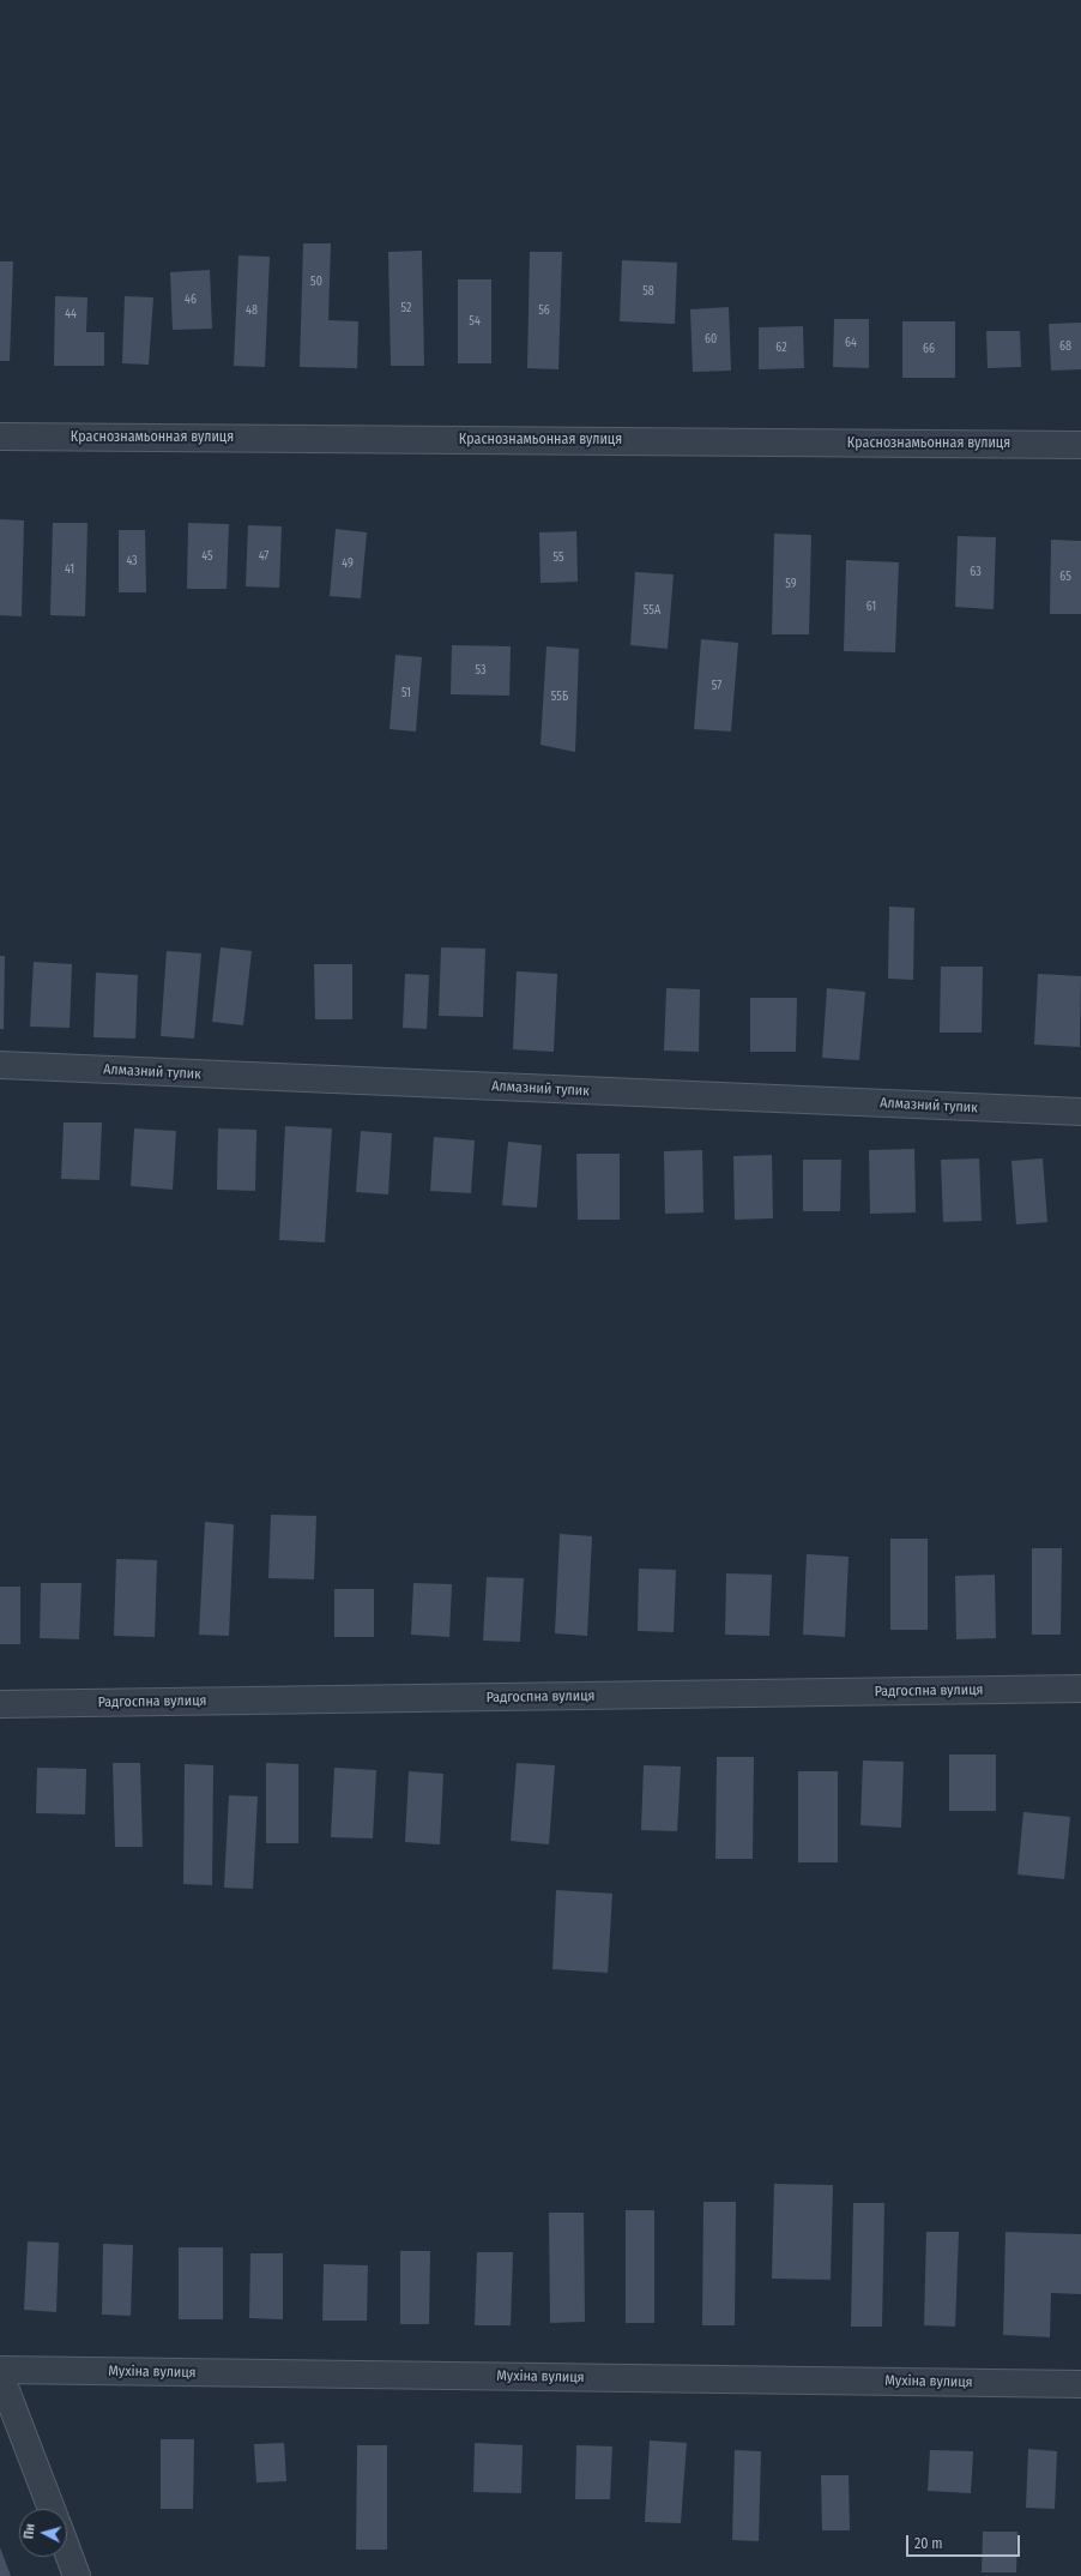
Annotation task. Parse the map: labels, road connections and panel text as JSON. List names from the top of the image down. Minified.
{"streets":{"street":["Краснознамьонная вулиця","Алмазний тупик","Радгоспна вулиця","Мухіна вулиця"]},"house_numbers":["50","58","46","52","48","56","44","54","60","64","68","62","66","45","47","55","43","49","41","63","65","59","61","55А","53","57","51","55Б"],"scale_bar":"20 m","north":"left"}
